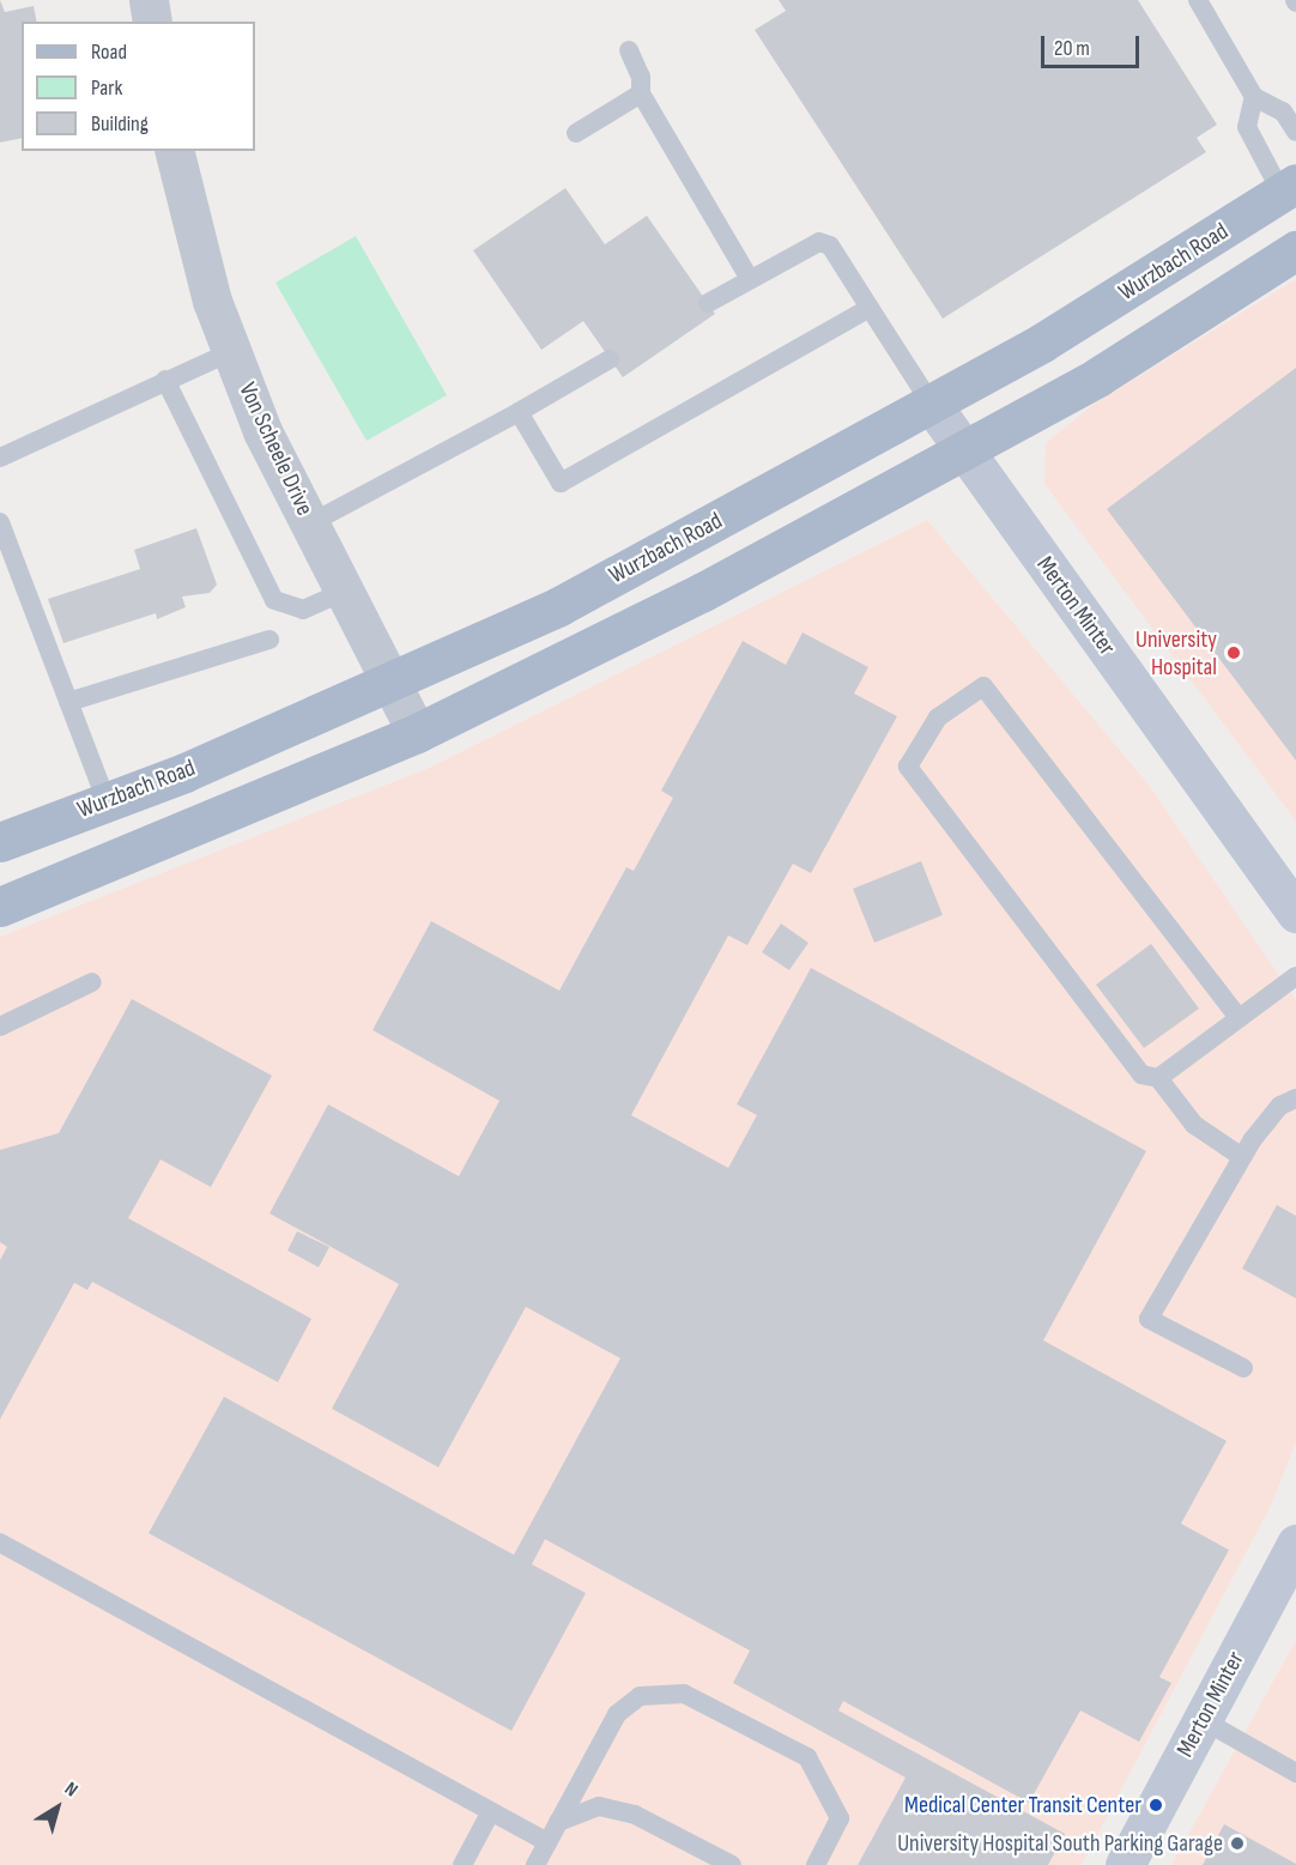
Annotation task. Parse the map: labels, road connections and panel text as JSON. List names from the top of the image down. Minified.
{"streets":{"main road":["Wurzbach Road"],"street":["Von Scheele Drive","Merton Minter"]},"crossings":[["Wurzbach Road","Von Scheele Drive"],["Wurzbach Road","Merton Minter"]],"places":["University Hospital","Medical Center Transit Center","University Hospital South Parking Garage"],"legend":["Road","Park","Building"],"scale_bar":"20 m","north":"top right"}
